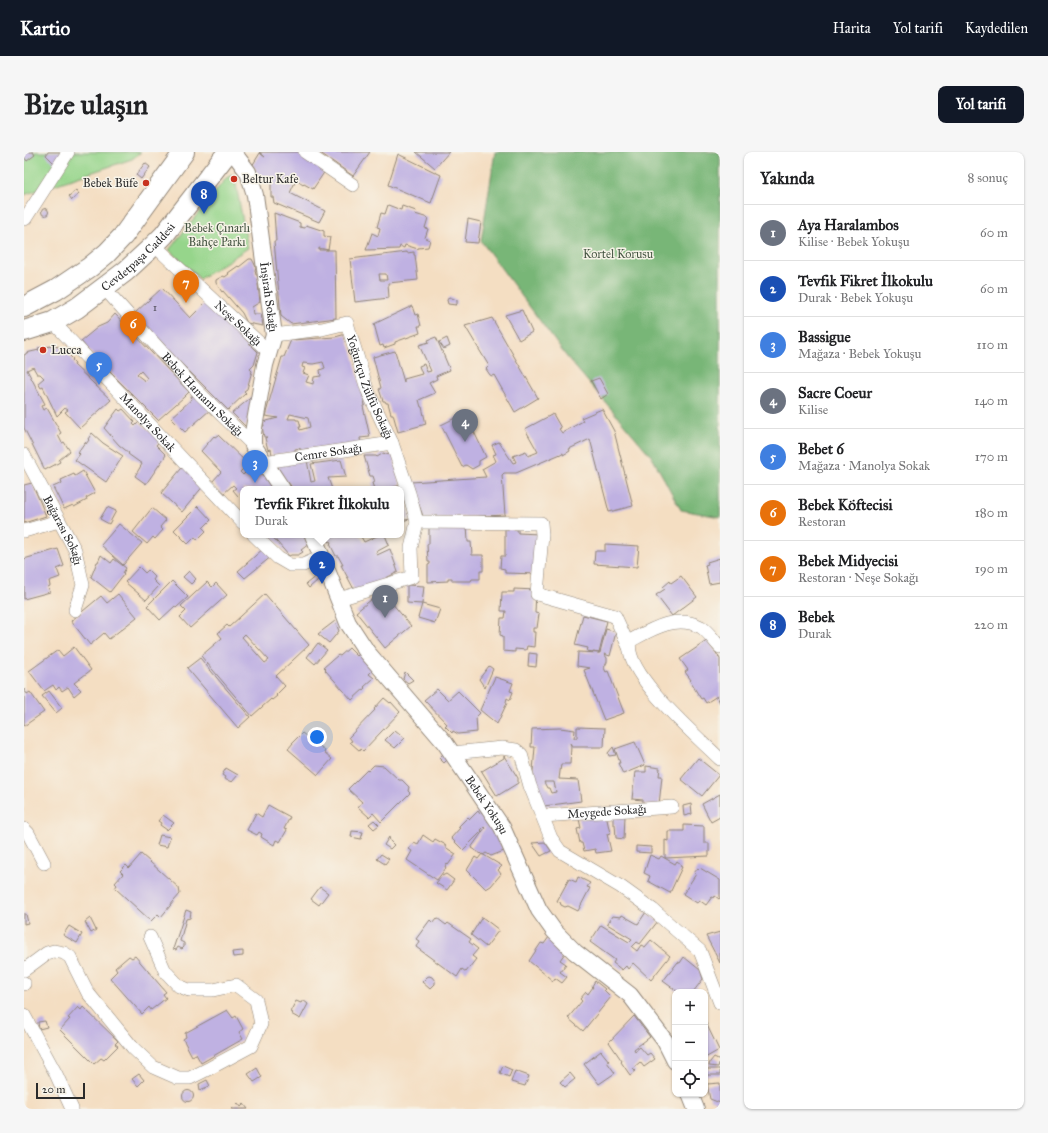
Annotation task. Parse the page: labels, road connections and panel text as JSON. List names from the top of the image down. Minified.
{"streets":{"main road":["Cevdetpaşa Caddesi"],"street":["İnşirah Sokağı","Neşe Sokağı","Yoğurtçu Zülfü Sokağı","Bebek Hamamı Sokağı","Manolya Sokak","Cemre Sokağı","Bağarası Sokağı","Bebek Yokuşu","Meygede Sokağı"]},"crossings":[["Cevdetpaşa Caddesi","Neşe Sokağı"],["Cevdetpaşa Caddesi","Bebek Hamamı Sokağı"],["Cevdetpaşa Caddesi","Manolya Sokak"],["İnşirah Sokağı","Neşe Sokağı"],["İnşirah Sokağı","Yoğurtçu Zülfü Sokağı"],["İnşirah Sokağı","Bebek Hamamı Sokağı"],["Yoğurtçu Zülfü Sokağı","Cemre Sokağı"]],"parks":["Bebek Çınarlı Bahçe Parkı","Kortel Korusu"],"places":["Beltur Kafe","Bebek Büfe","Lucca"],"house_numbers":["1"],"scale_bar":"20 m","page":{"header":"Kartio","nav":["Harita","Yol tarifi","Kaydedilen"],"buttons":"Yol tarifi","title":"Bize ulaşın","heading":["Yakında","8 sonuç"],"pins":["8","7","6","5","4","3","2","1"],"list":[{"mark":"1","name":"Aya Haralambos","note":"Kilise · Bebek Yokuşu","value":"60 m"},{"mark":"2","name":"Tevfik Fikret İlkokulu","note":"Durak · Bebek Yokuşu","value":"60 m"},{"mark":"3","name":"Bassigue","note":"Mağaza · Bebek Yokuşu","value":"110 m"},{"mark":"4","name":"Sacre Coeur","note":"Kilise","value":"140 m"},{"mark":"5","name":"Bebet 6","note":"Mağaza · Manolya Sokak","value":"170 m"},{"mark":"6","name":"Bebek Köftecisi","note":"Restoran","value":"180 m"},{"mark":"7","name":"Bebek Midyecisi","note":"Restoran · Neşe Sokağı","value":"190 m"},{"mark":"8","name":"Bebek","note":"Durak","value":"220 m"}],"popup":["Tevfik Fikret İlkokulu","Durak"],"map_buttons":["+","−"],"scale":"20 m"}}
